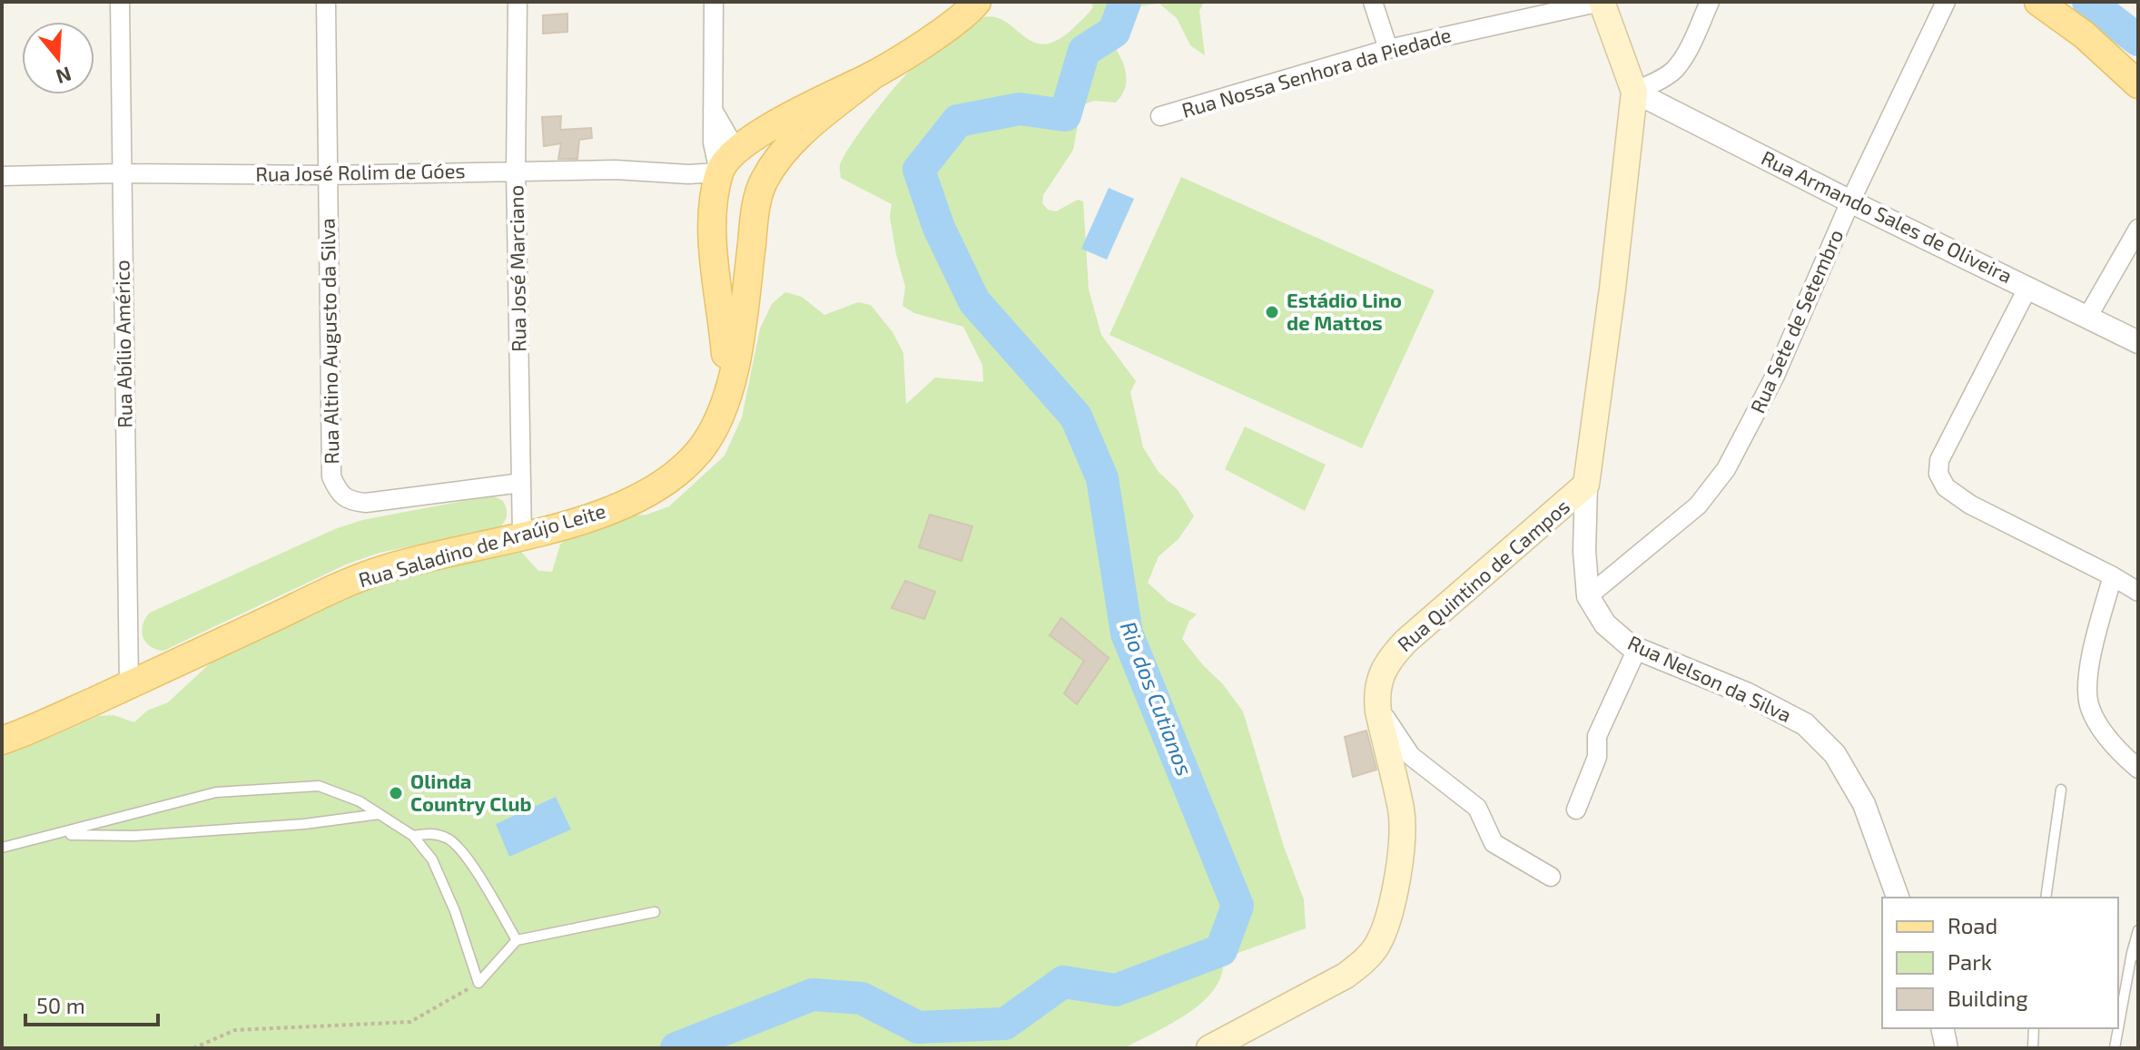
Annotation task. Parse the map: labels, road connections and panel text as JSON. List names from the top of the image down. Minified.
{"streets":{"main road":["Rua Saladino de Araújo Leite","Rua Quintino de Campos"],"street":["Rua Nossa Senhora da Piedade","Rua José Rolim de Góes","Rua Armando Sales de Oliveira","Rua José Marciano","Rua Sete de Setembro","Rua Altino Augusto da Silva","Rua Abílio Américo","Rua Nelson da Silva"]},"crossings":[["Rua José Rolim de Góes","Rua José Marciano"],["Rua José Rolim de Góes","Rua Altino Augusto da Silva"],["Rua José Rolim de Góes","Rua Abílio Américo"],["Rua José Rolim de Góes","Rua Saladino de Araújo Leite"],["Rua Armando Sales de Oliveira","Rua Sete de Setembro"],["Rua Armando Sales de Oliveira","Rua Quintino de Campos"],["Rua José Marciano","Rua Altino Augusto da Silva"],["Rua José Marciano","Rua Saladino de Araújo Leite"],["Rua Sete de Setembro","Rua Nelson da Silva"],["Rua Abílio Américo","Rua Saladino de Araújo Leite"],["Rua Quintino de Campos","Rua Nelson da Silva"]],"water":["Rio dos Cutianos"],"places":["Estádio Lino de Mattos","Olinda Country Club"],"legend":["Road","Park","Building"],"scale_bar":"50 m","north":"bottom"}
